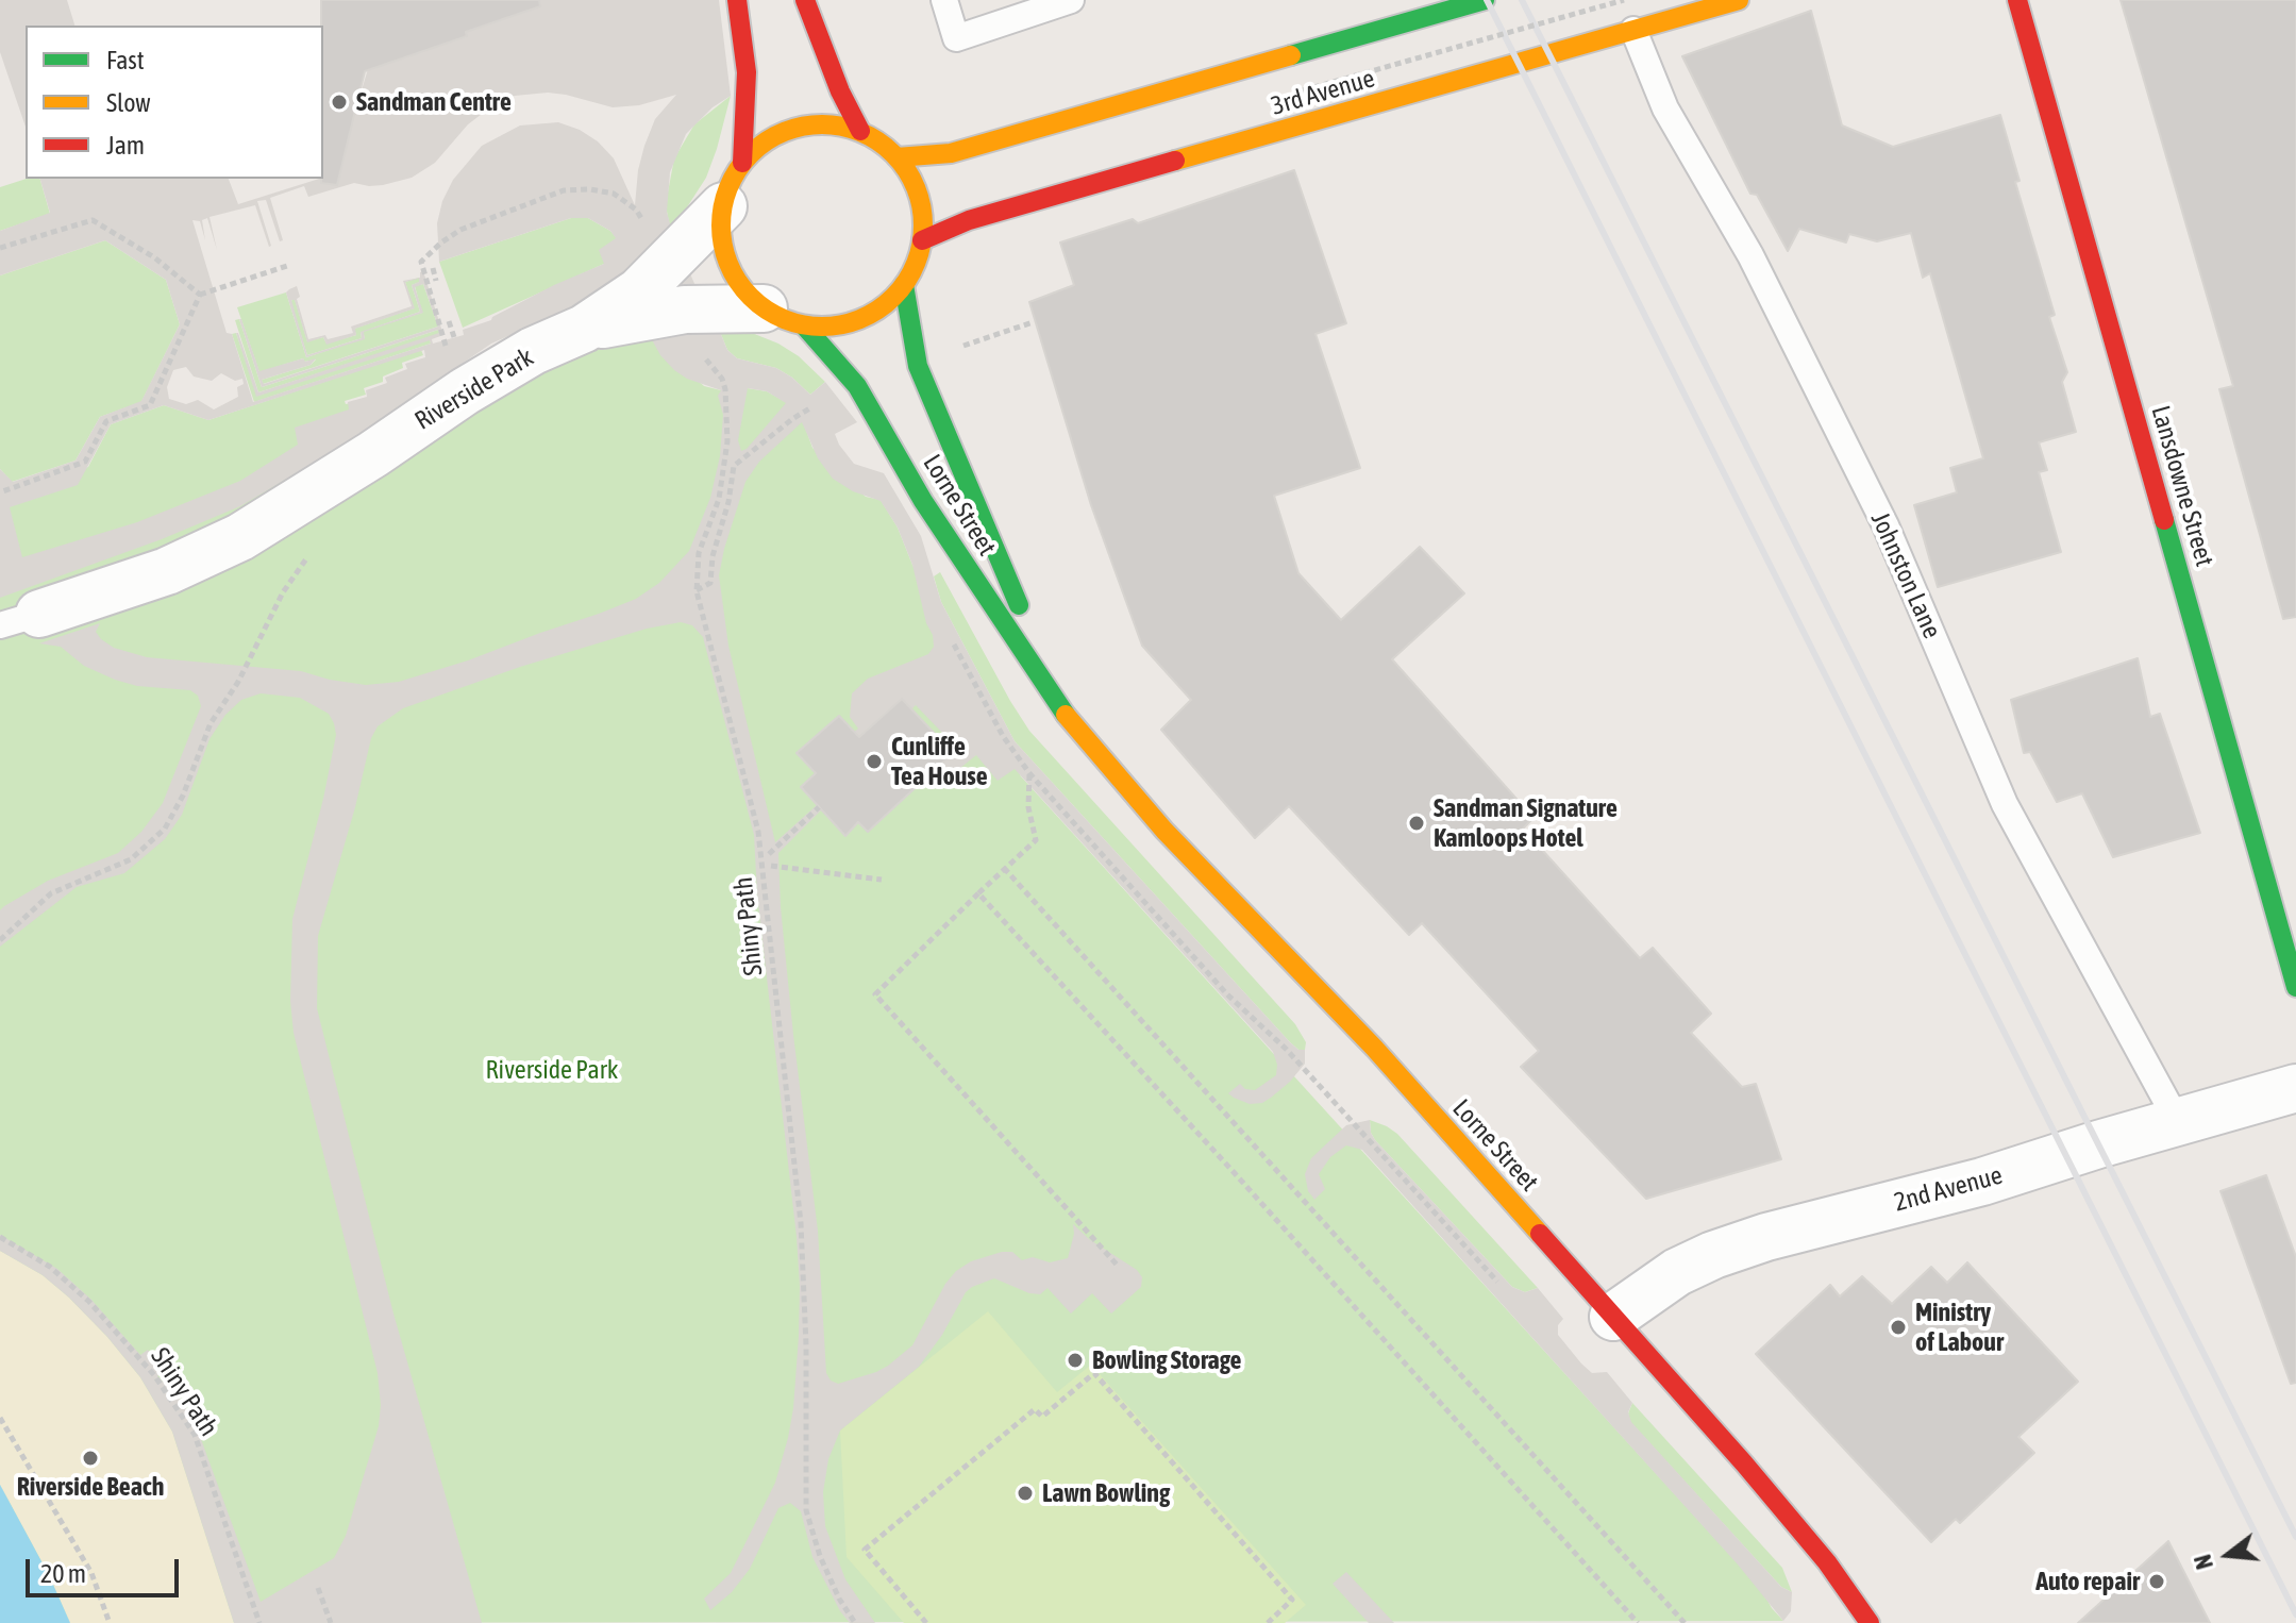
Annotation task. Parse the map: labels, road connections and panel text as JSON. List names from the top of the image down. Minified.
{"streets":{"street":["3rd Avenue","Riverside Park","Lansdowne Street","Lorne Street","2nd Avenue"],"lane":["Johnston Lane"],"path":["Shiny Path"]},"crossings":[["3rd Avenue","Riverside Park"],["3rd Avenue","Lorne Street"],["3rd Avenue","Johnston Lane"],["Riverside Park","Lorne Street"],["Riverside Park","Shiny Path"],["Lorne Street","2nd Avenue"],["Johnston Lane","2nd Avenue"]],"parks":["Riverside Park"],"places":["Sandman Centre","Cunliffe Tea House","Sandman Signature Kamloops Hotel","Ministry of Labour","Bowling Storage","Riverside Beach","Lawn Bowling","Auto repair"],"legend":["Fast","Slow","Jam"],"scale_bar":"20 m","north":"left"}
